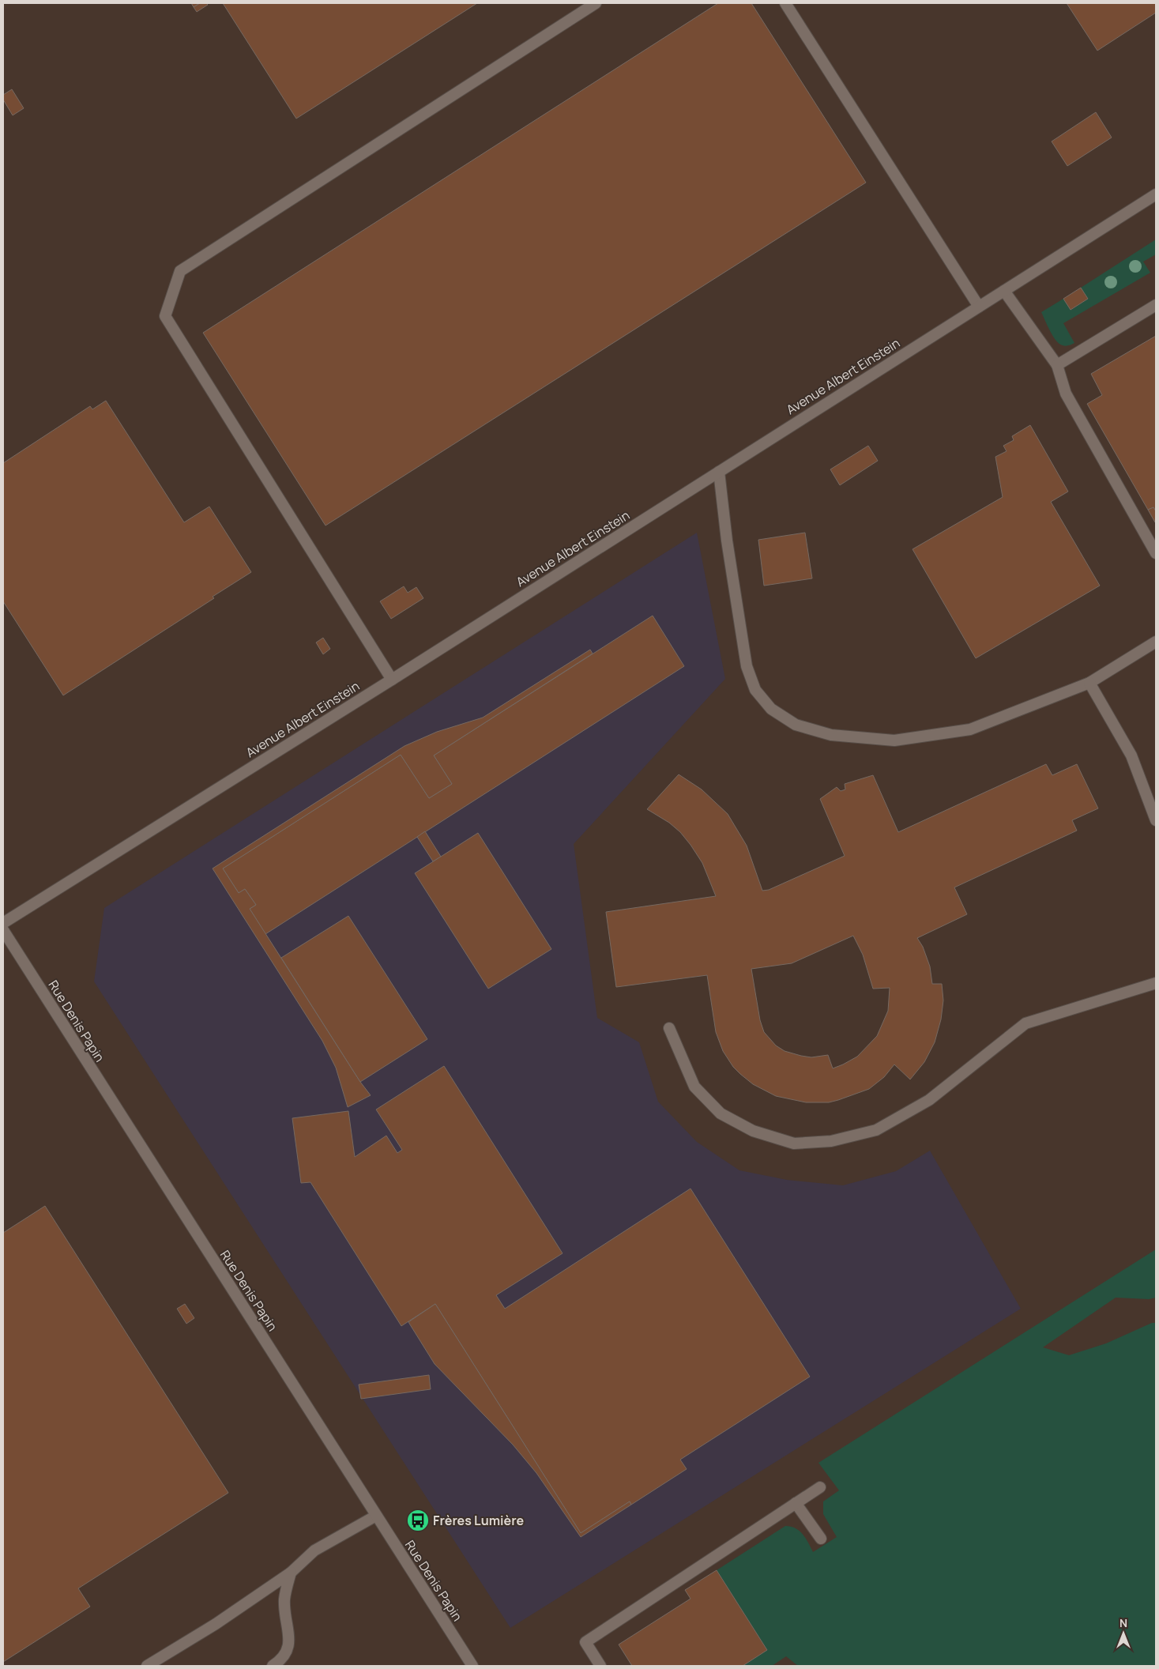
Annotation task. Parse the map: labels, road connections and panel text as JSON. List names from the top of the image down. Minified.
{"streets":{"street":["Avenue Albert Einstein","Rue Denis Papin"]},"places":{"bus stop":["Frères Lumière"]},"north":"top"}
